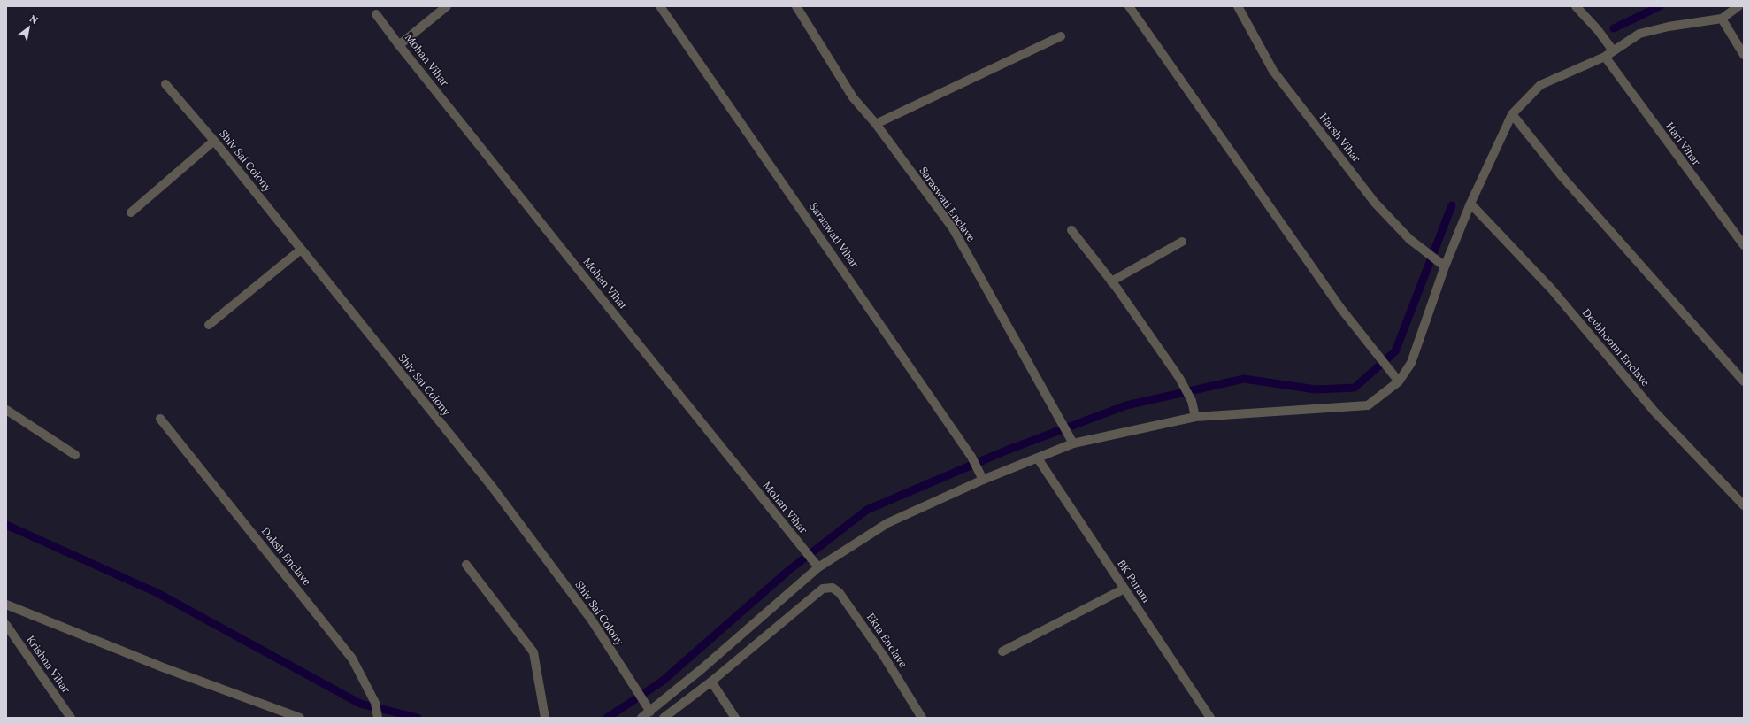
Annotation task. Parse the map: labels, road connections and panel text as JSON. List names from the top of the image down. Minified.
{"streets":{"street":["Mohan Vihar","Harsh Vihar","Hari Vihar","Shiv Sai Colony","Saraswati Enclave","Saraswati Vihar","Devbhoomi Enclave","Daksh Enclave","BK Puram","Ekta Enclave","Krishna Vihar"]},"north":"top right"}
